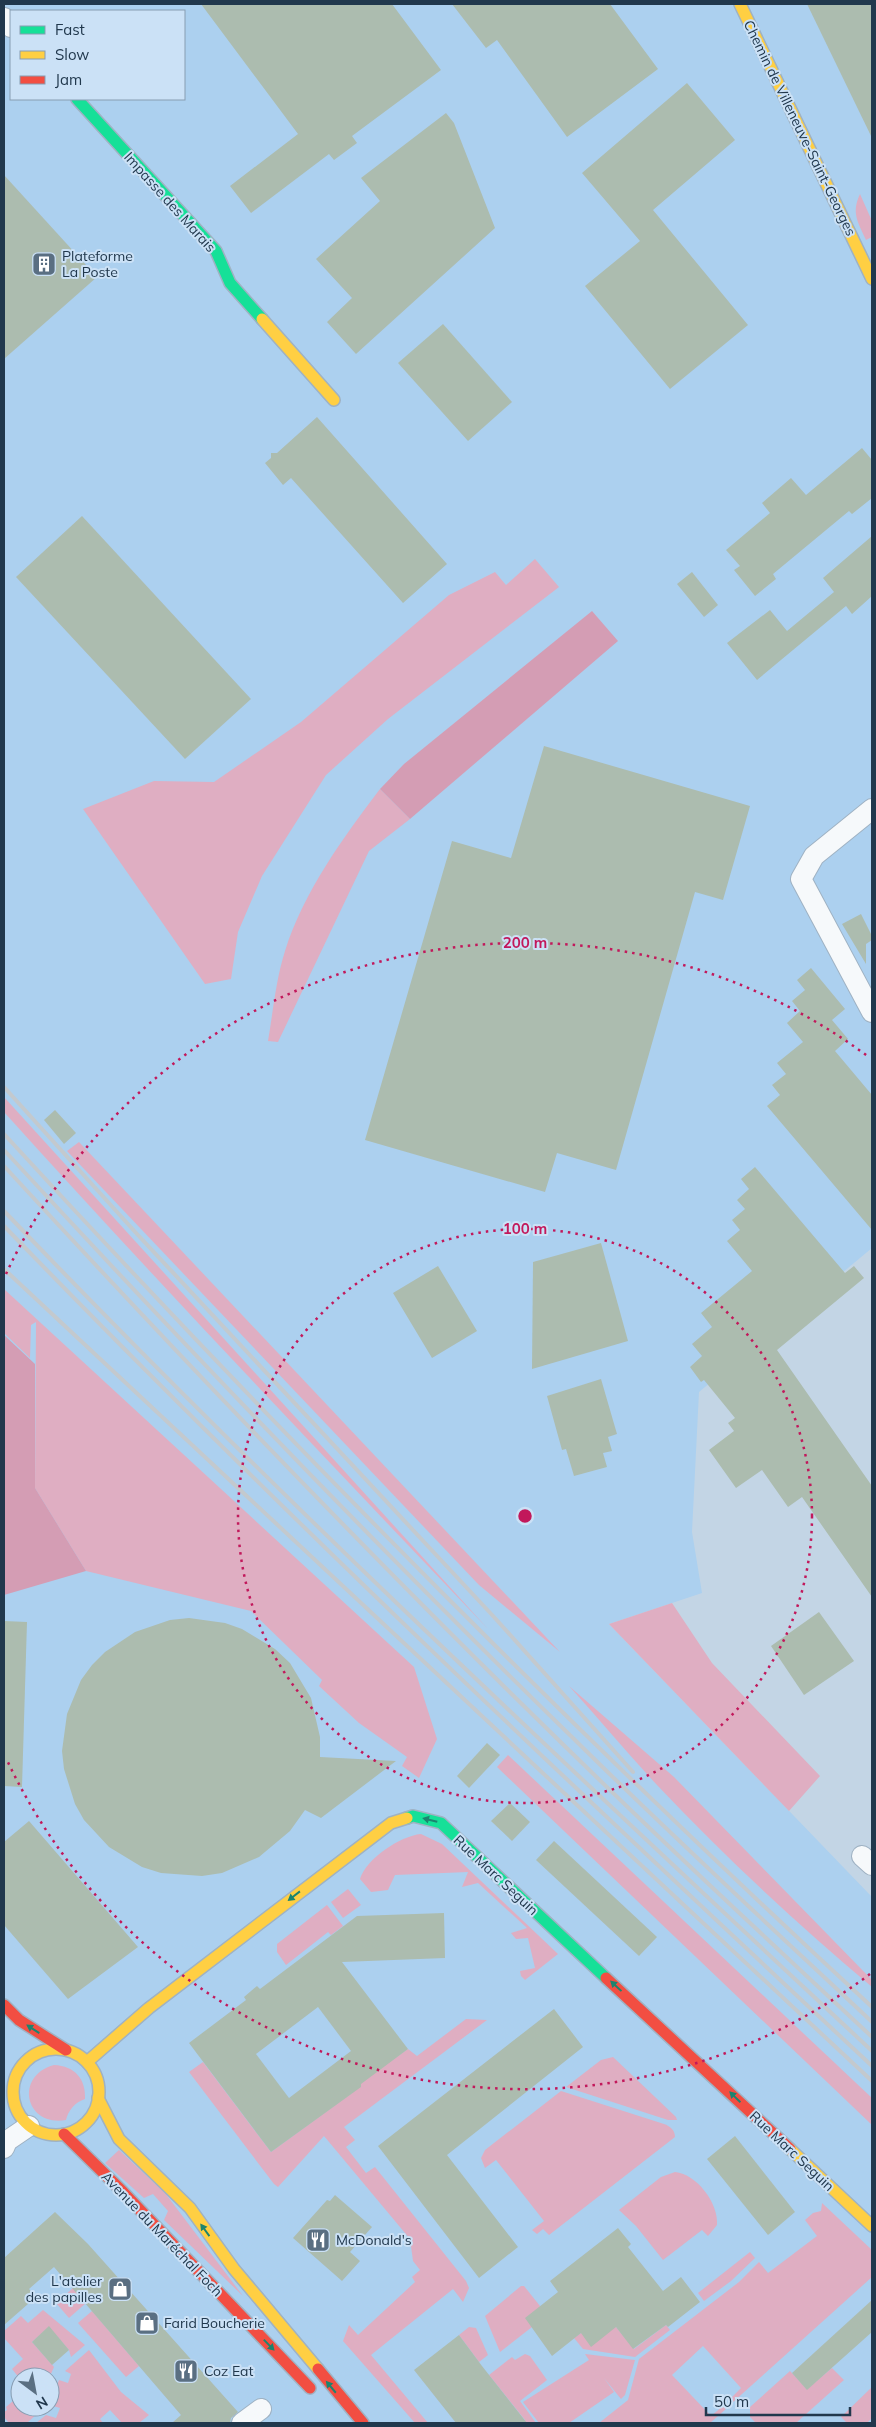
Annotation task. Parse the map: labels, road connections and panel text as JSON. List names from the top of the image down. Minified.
{"streets":{"street":["Chemin de Villeneuve-Saint-Georges","Impasse des Marais","Rue Marc Seguin","Avenue du Maréchal Foch"]},"crossings":[["Rue Marc Seguin","Avenue du Maréchal Foch"]],"places":{"building":["Plateforme La Poste"],"restaurant":["McDonald's","Coz Eat"],"shop":["L'atelier des papilles","Farid Boucherie"]},"legend":["Fast","Slow","Jam"],"scale_bar":"50 m","north":"bottom right","rings":["200 m","100 m"]}
